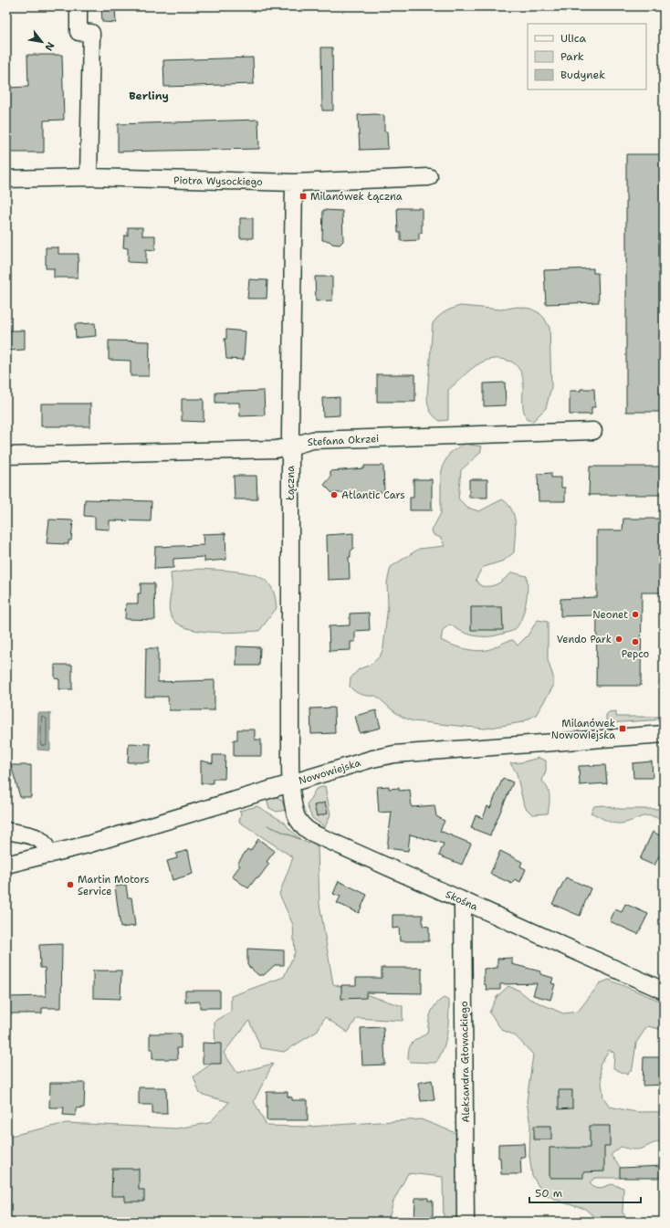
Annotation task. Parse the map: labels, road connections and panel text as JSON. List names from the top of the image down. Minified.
{"streets":{"street":["Piotra Wysockiego","Stefana Okrzei","Łączna","Nowowiejska","Skośna","Aleksandra Głowackiego"]},"crossings":[["Piotra Wysockiego","Łączna"],["Stefana Okrzei","Łączna"],["Łączna","Nowowiejska"],["Łączna","Skośna"],["Nowowiejska","Skośna"],["Skośna","Aleksandra Głowackiego"]],"districts":["Berliny"],"places":{"transit":["Milanówek Łączna","Milanówek Nowowiejska"],"other":["Atlantic Cars","Neonet","Vendo Park","Pepco","Martin Motors Service"]},"legend":["Ulica","Park","Budynek"],"scale_bar":"50 m","north":"bottom right"}
